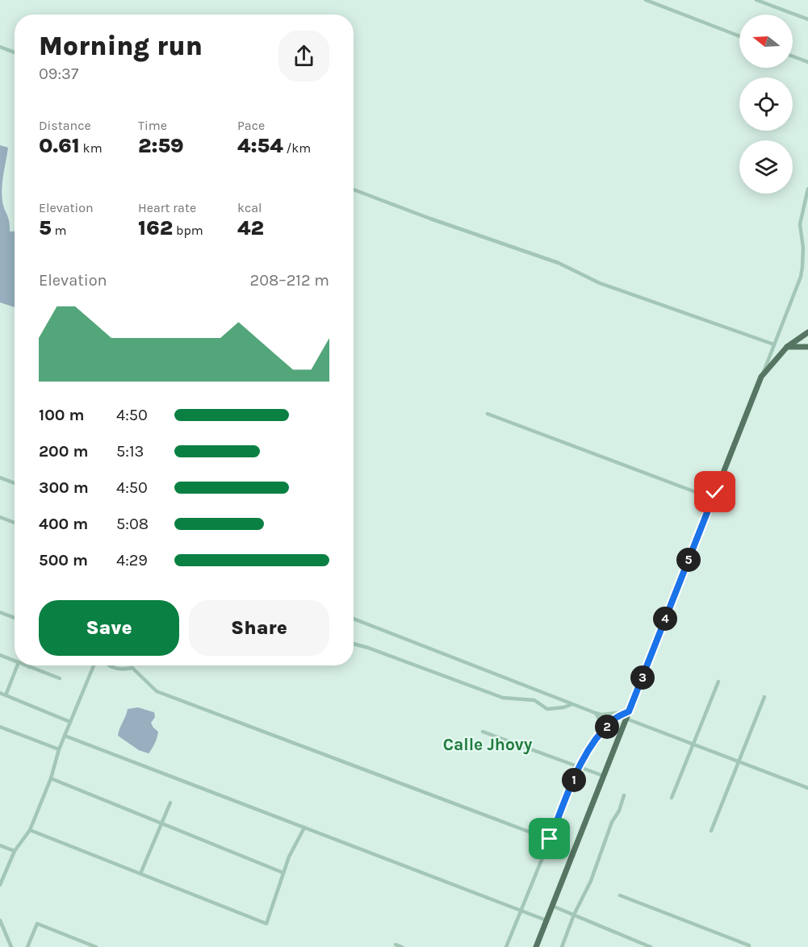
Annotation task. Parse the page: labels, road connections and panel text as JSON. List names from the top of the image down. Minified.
{"districts":["Calle Jhovy"],"north":"left","page":{"heading":["Morning run","09:37"],"stats":[["Distance","0.61 km"],["Time","2:59"],["Pace","4:54 /km"],["Elevation","5 m"],["Heart rate","162 bpm"],["kcal","42"]],"chart":["Elevation","208–212 m"],"list":[{"name":"100 m","note":"4:50"},{"name":"200 m","note":"5:13"},{"name":"300 m","note":"4:50"},{"name":"400 m","note":"5:08"},{"name":"500 m","note":"4:29"}],"pins":["5","4","3","2","1"],"buttons":["Save","Share"]}}
